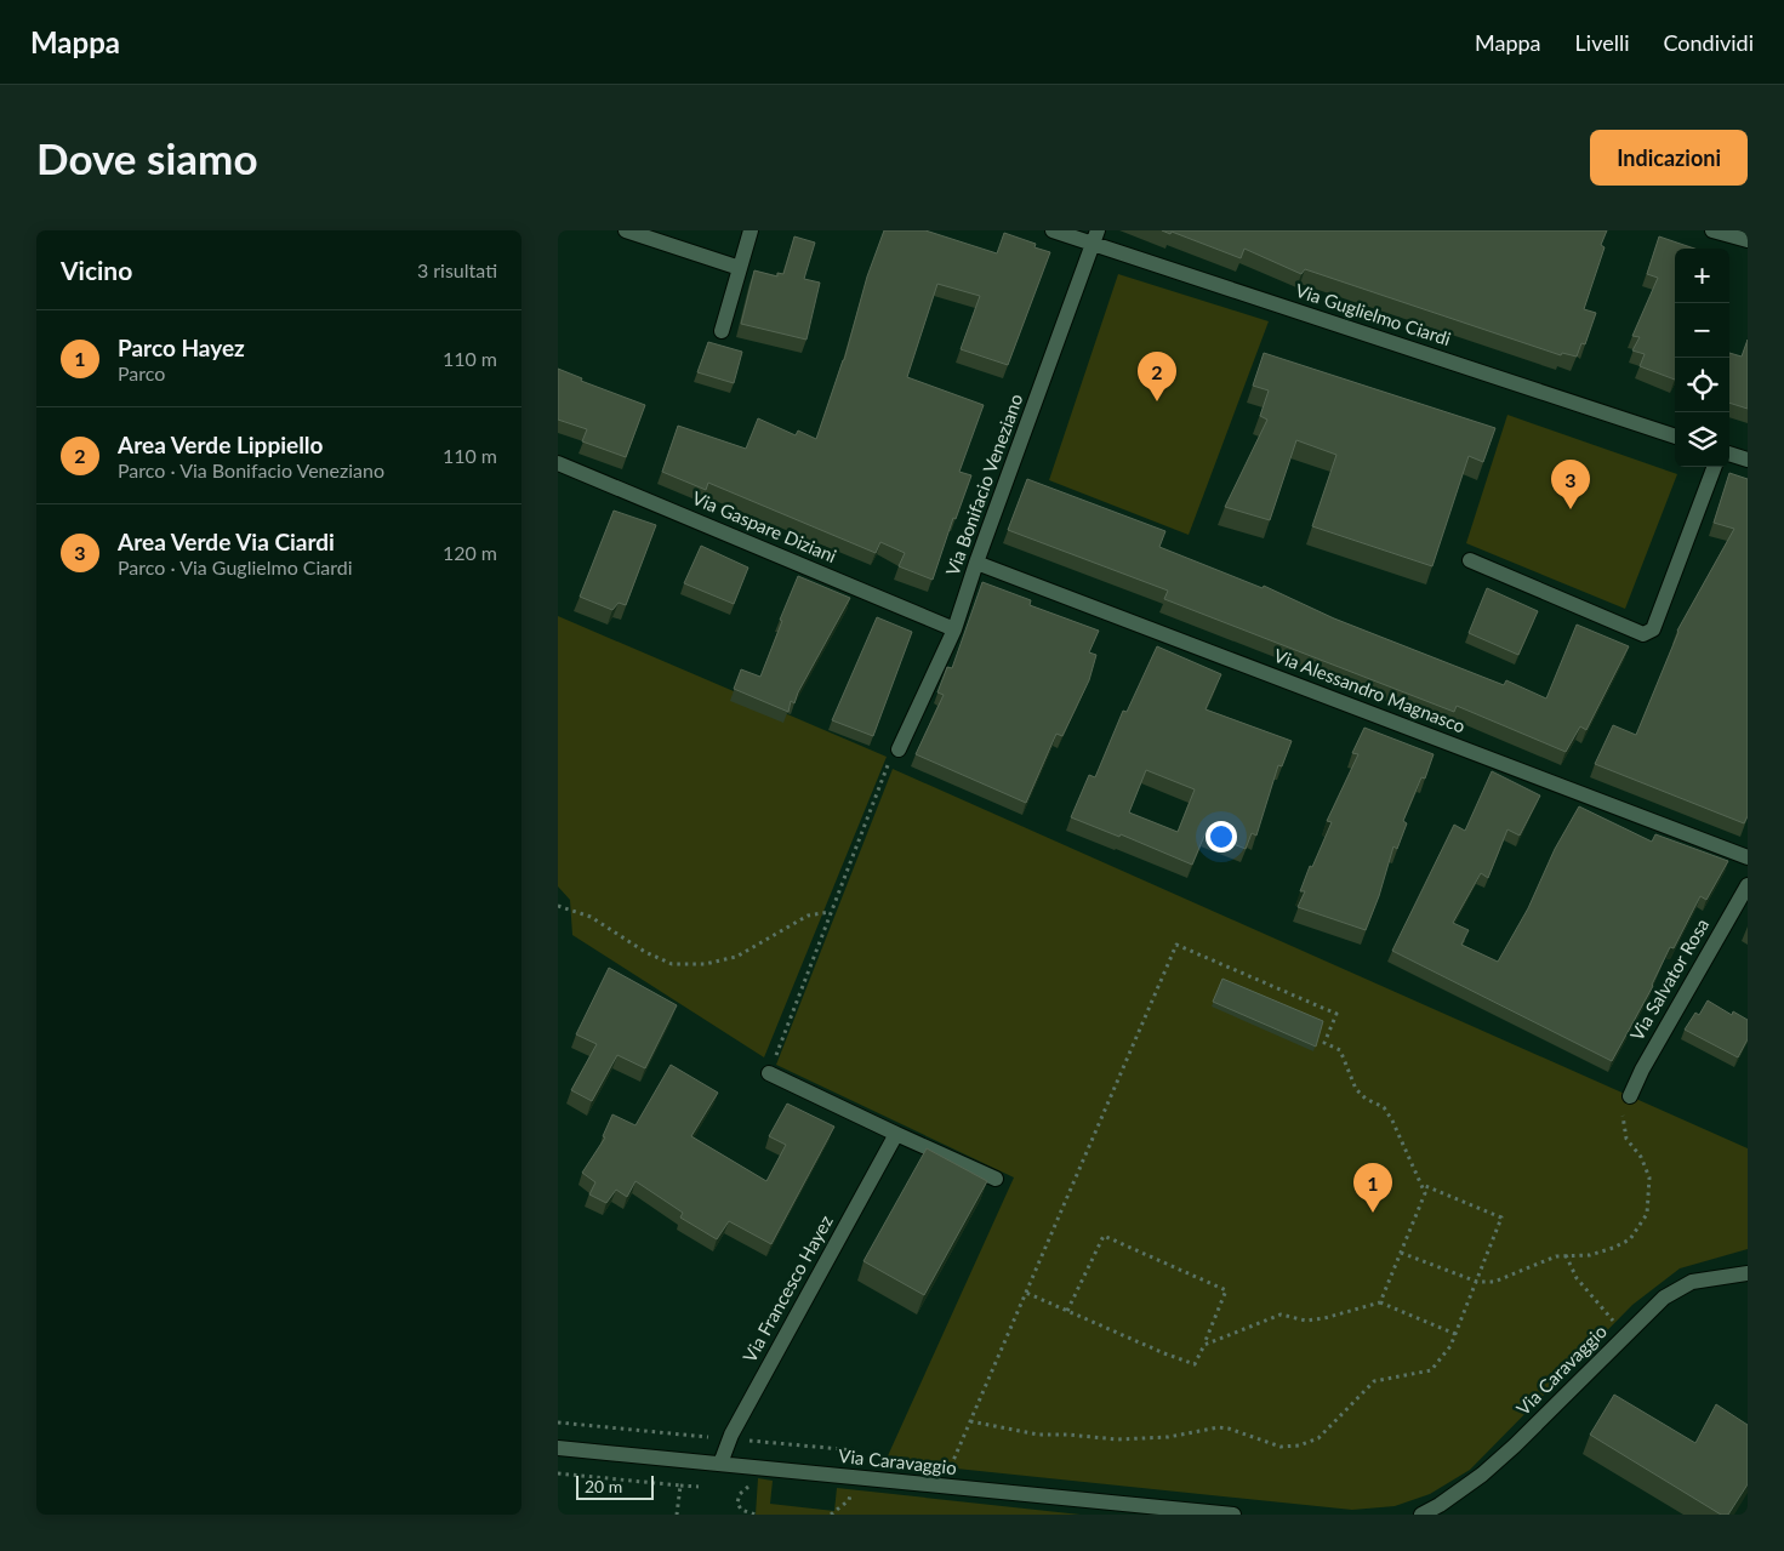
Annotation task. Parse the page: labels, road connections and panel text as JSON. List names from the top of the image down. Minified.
{"streets":{"street":["Via Guglielmo Ciardi","Via Bonifacio Veneziano","Via Gaspare Diziani","Via Alessandro Magnasco","Via Salvator Rosa","Via Francesco Hayez","Via Caravaggio"]},"crossings":[["Via Guglielmo Ciardi","Via Bonifacio Veneziano"],["Via Bonifacio Veneziano","Via Gaspare Diziani"],["Via Bonifacio Veneziano","Via Alessandro Magnasco"],["Via Francesco Hayez","Via Caravaggio"]],"scale_bar":"20 m","page":{"header":"Mappa","nav":["Mappa","Livelli","Condividi"],"buttons":"Indicazioni","title":"Dove siamo","heading":["Vicino","3 risultati"],"map_buttons":["+","−"],"list":[{"mark":"1","name":"Parco Hayez","note":"Parco","value":"110 m"},{"mark":"2","name":"Area Verde Lippiello","note":"Parco · Via Bonifacio Veneziano","value":"110 m"},{"mark":"3","name":"Area Verde Via Ciardi","note":"Parco · Via Guglielmo Ciardi","value":"120 m"}],"pins":["2","3","1"],"scale":"20 m"}}
